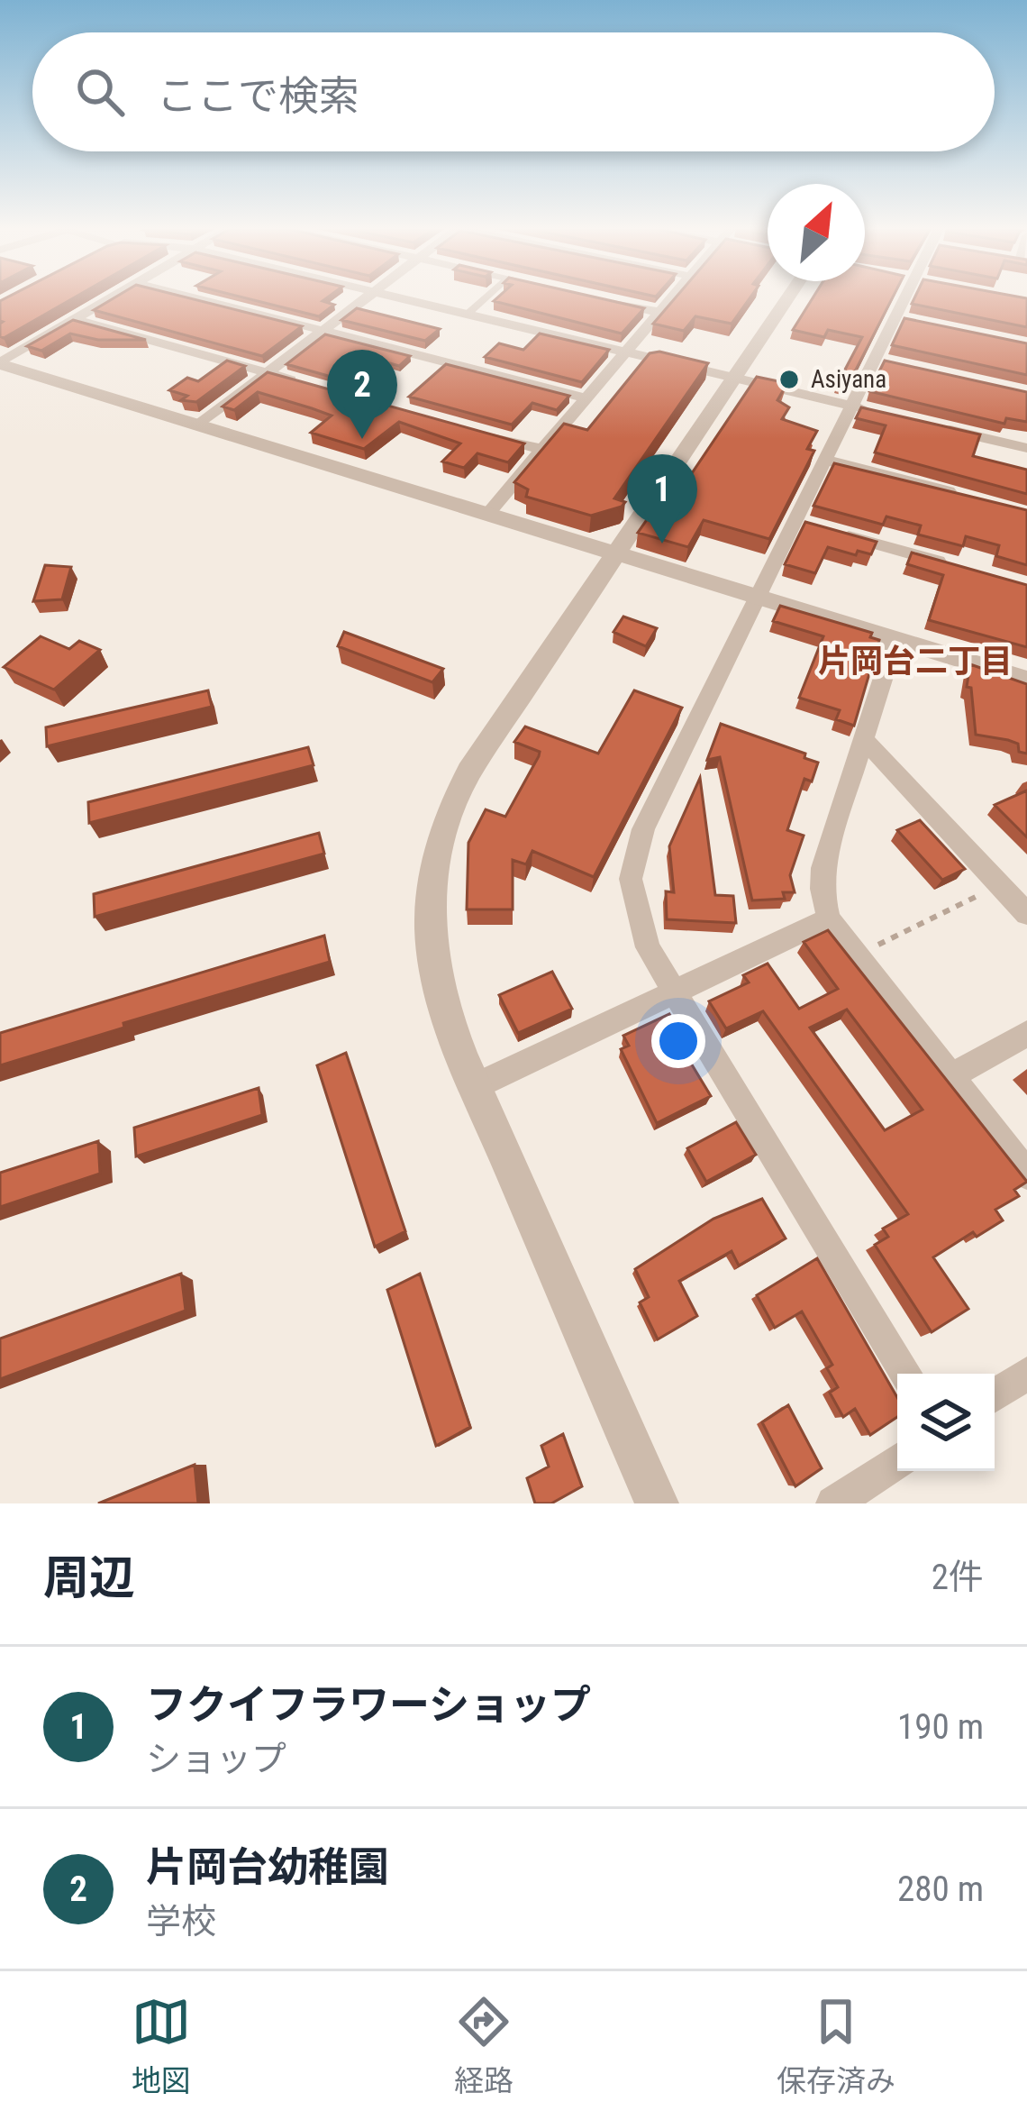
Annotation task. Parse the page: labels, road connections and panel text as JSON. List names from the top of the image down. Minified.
{"districts":["片岡台二丁目"],"places":["Asiyana"],"north":"top right","page":{"search":"ここで検索","pins":["2","1"],"heading":["周辺","2件"],"list":[{"mark":"1","name":"フクイフラワーショップ","note":"ショップ","value":"190 m"},{"mark":"2","name":"片岡台幼稚園","note":"学校","value":"280 m"}],"nav":["地図","経路","保存済み"]}}
